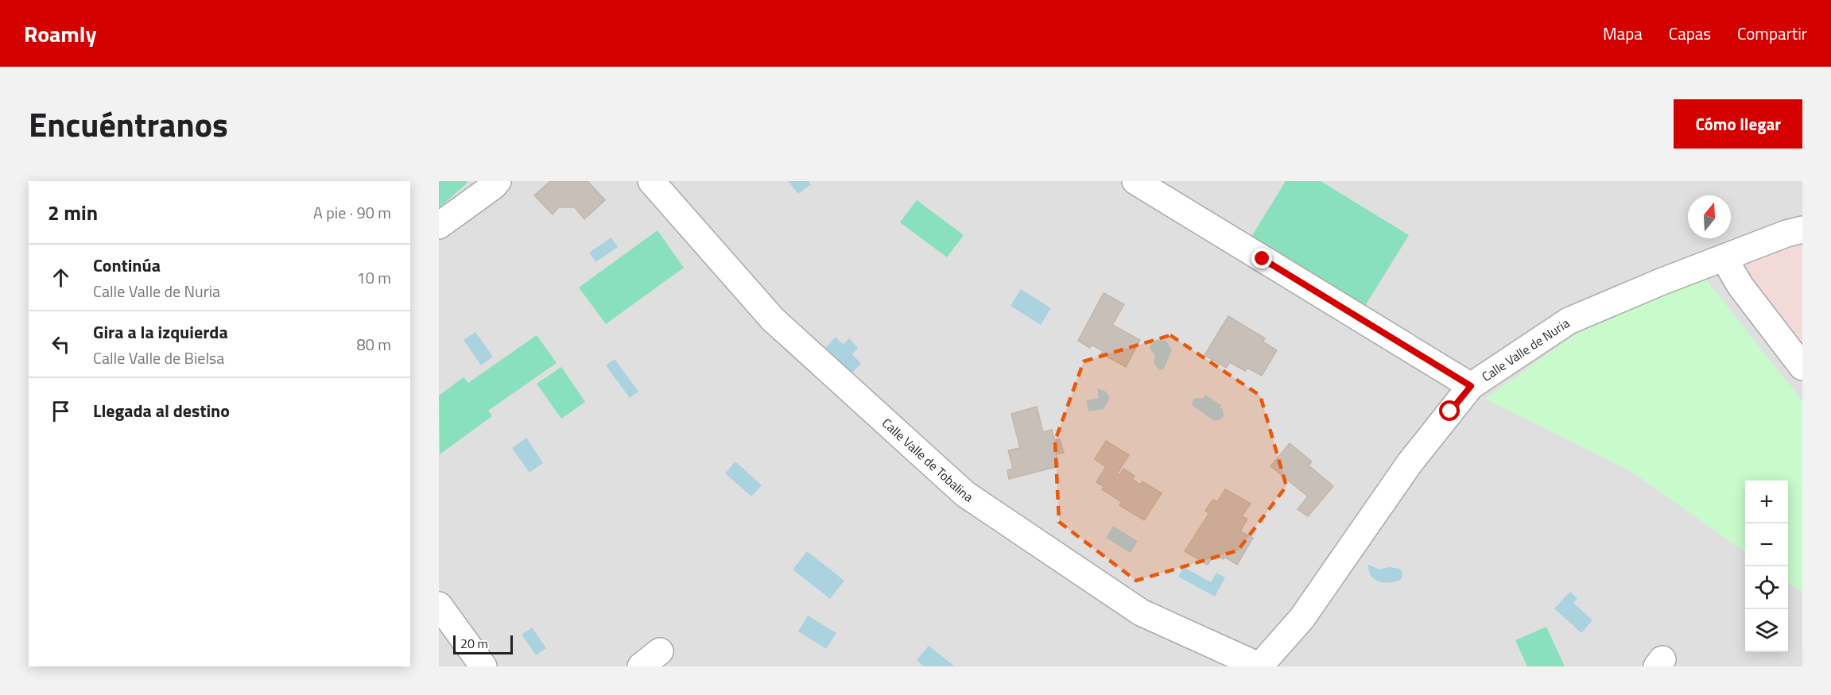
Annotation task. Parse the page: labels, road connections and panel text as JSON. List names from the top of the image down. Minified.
{"streets":{"street":["Calle Valle de Nuria","Calle Valle de Tobalina"]},"crossings":[["Calle Valle de Nuria","Calle Valle de Tobalina"]],"scale_bar":"20 m","north":"top","page":{"header":"Roamly","nav":["Mapa","Capas","Compartir"],"title":"Encuéntranos","buttons":"Cómo llegar","heading":["2 min","A pie · 90 m"],"list":[["Continúa","Calle Valle de Nuria","10 m"],["Gira a la izquierda","Calle Valle de Bielsa","80 m"],"Llegada al destino"],"map_buttons":["+","−"],"scale":"20 m"}}
